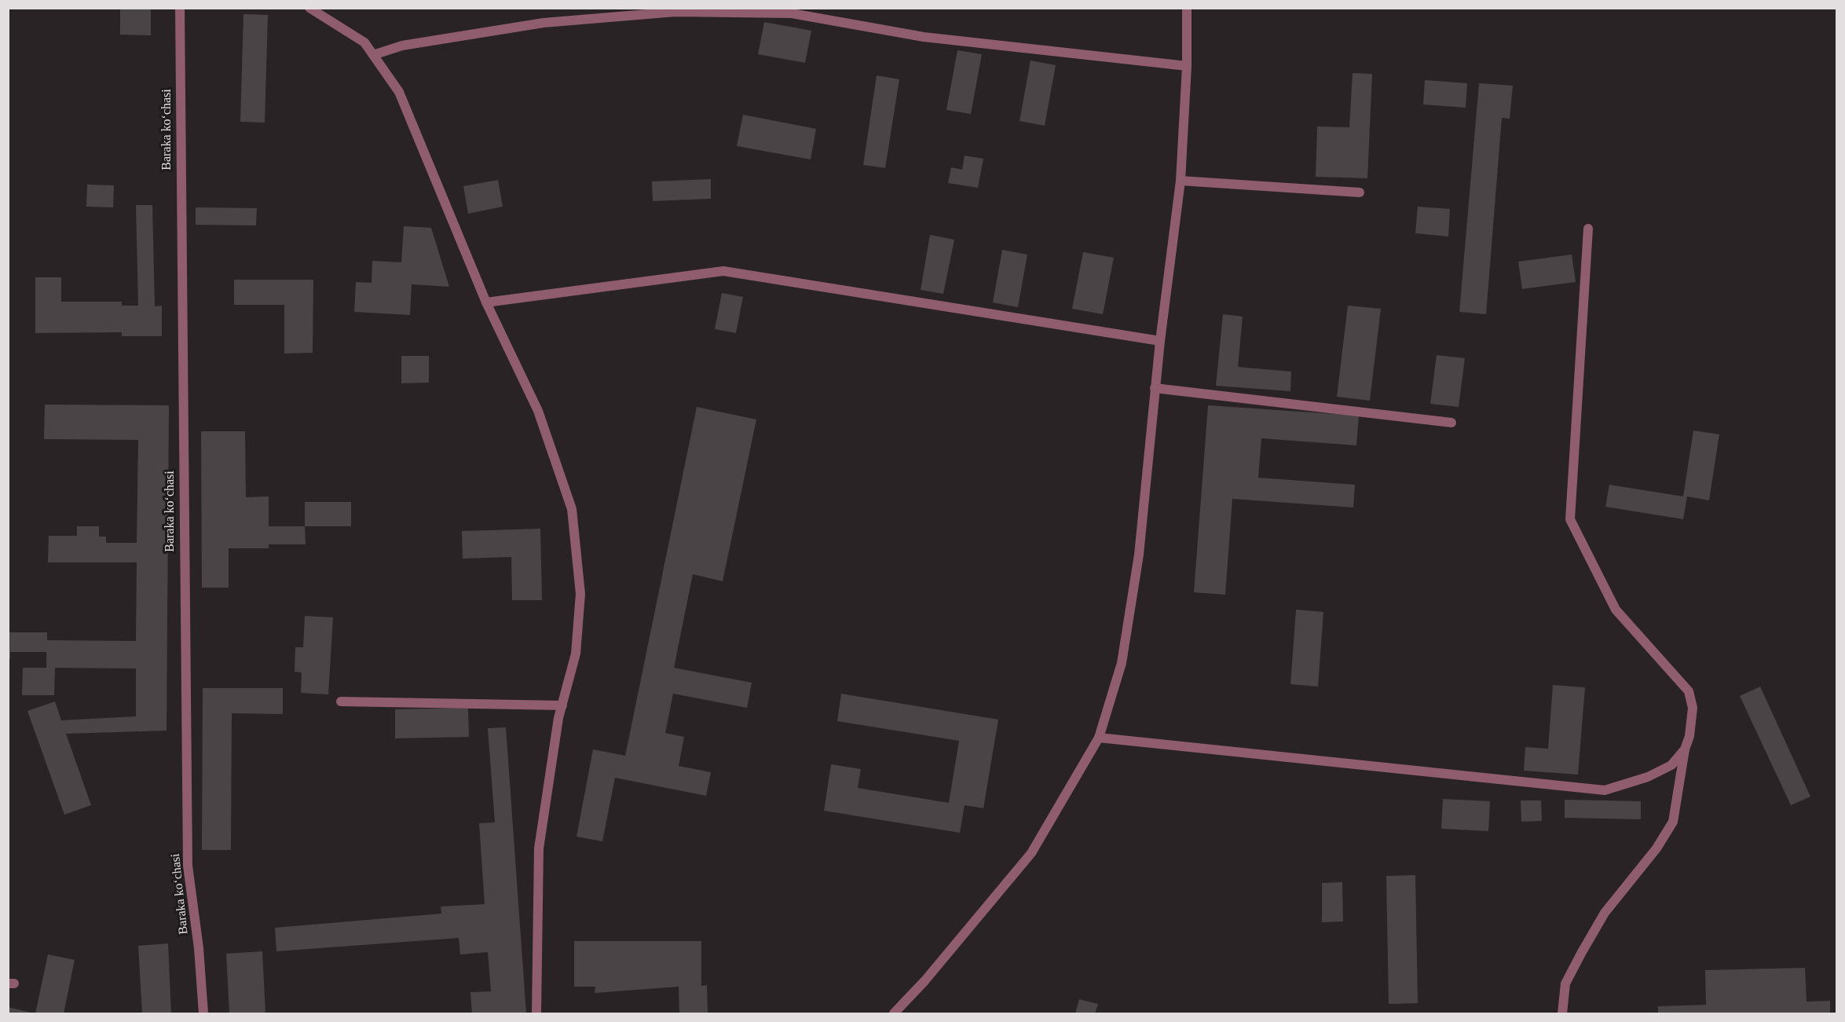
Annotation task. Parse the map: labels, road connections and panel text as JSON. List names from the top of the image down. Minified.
{"streets":{"street":["Baraka koʻchasi"]}}
